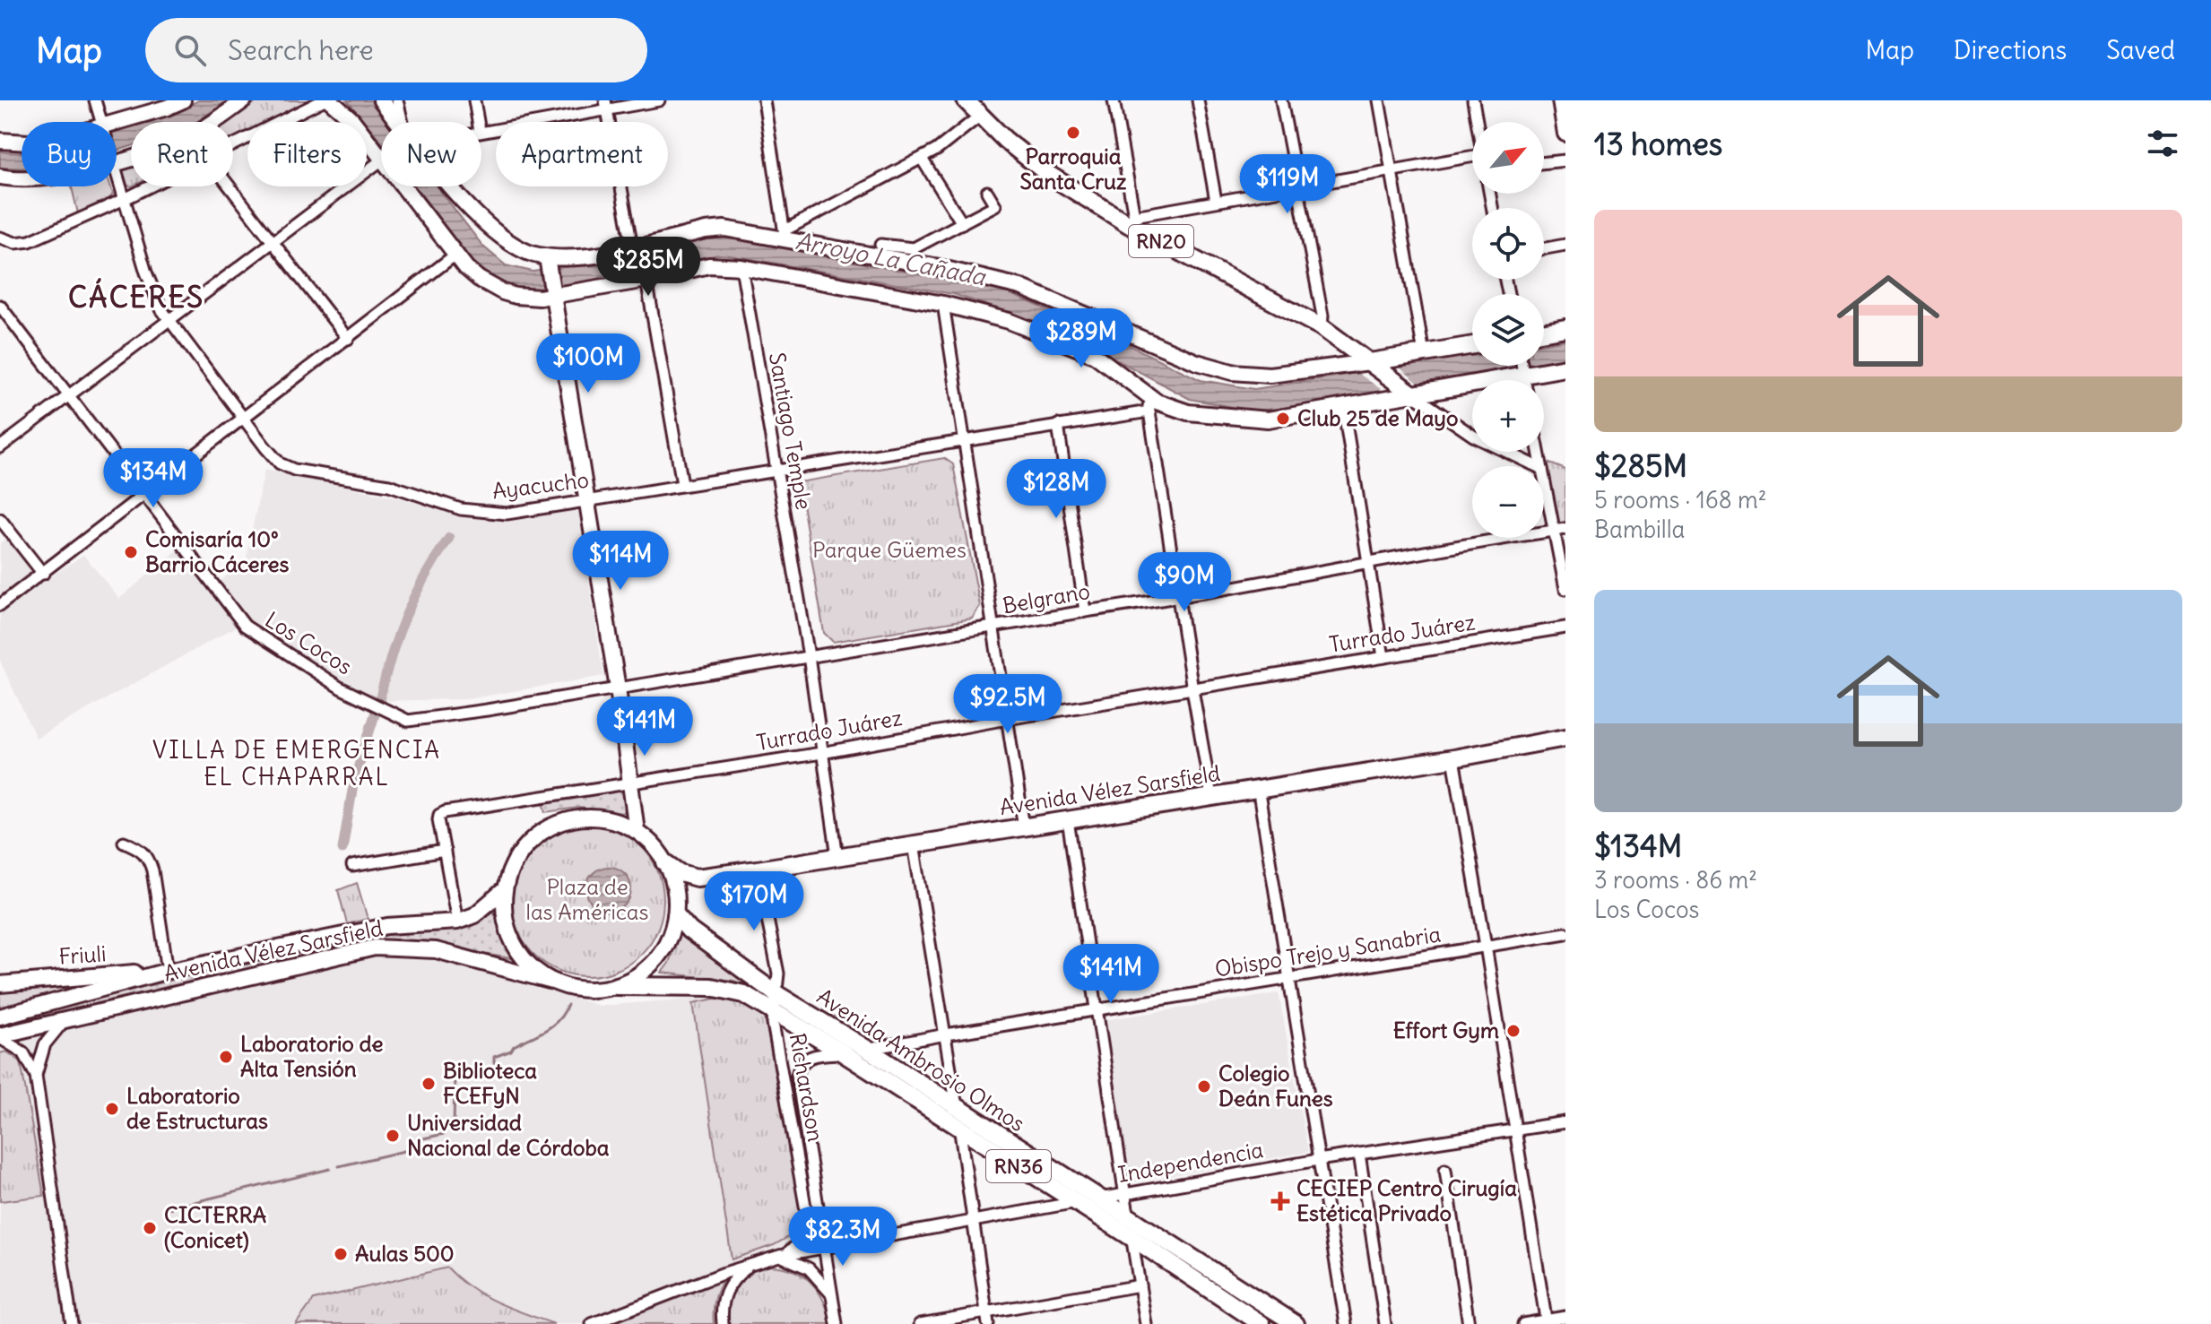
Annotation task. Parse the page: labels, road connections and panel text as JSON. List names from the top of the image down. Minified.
{"streets":{"main road":["RN20","Avenida Vélez Sarsfield","Friuli","Avenida Ambrosio Olmos","RN36"],"street":["Santiago Temple","Ayacucho","Belgrano","Turrado Juárez","Los Cocos","Obispo Trejo y Sanabria","Richardson","Independencia"]},"crossings":[["Santiago Temple","Ayacucho"],["Santiago Temple","Belgrano"],["Santiago Temple","Turrado Juárez"],["Santiago Temple","Avenida Vélez Sarsfield"],["Belgrano","Los Cocos"],["Avenida Vélez Sarsfield","Friuli"],["Avenida Vélez Sarsfield","Avenida Ambrosio Olmos"],["Avenida Vélez Sarsfield","Richardson"],["Avenida Vélez Sarsfield","RN36"],["Obispo Trejo y Sanabria","Avenida Ambrosio Olmos"],["Obispo Trejo y Sanabria","Richardson"],["Avenida Ambrosio Olmos","Richardson"],["Avenida Ambrosio Olmos","Independencia"],["Avenida Ambrosio Olmos","RN36"],["Richardson","Independencia"]],"districts":["CÁCERES","VILLA DE EMERGENCIA EL CHAPARRAL"],"water":["Arroyo La Cañada"],"parks":["Parque Güemes","Plaza de las Américas"],"places":{"other":["Parroquia Santa Cruz","Club 25 de Mayo","Comisaría 10º Barrio Cáceres","Effort Gym","Laboratorio de Alta Tensión","Biblioteca FCEFyN","Colegio Deán Funes","Laboratorio de Estructuras","Universidad Nacional de Córdoba","CICTERRA (Conicet)","Aulas 500"],"health":["CECIEP Centro Cirugía Estética Privado"]},"north":"top right","page":{"header":"Map","search":"Search here","nav":["Map","Directions","Saved"],"heading":"13 homes","map_buttons":["+","−"],"chip":["Buy","Rent","Filters","New","Apartment"],"price":["$119M","$285M","$289M","$100M","$134M","$128M","$114M","$90M","$92.5M","$141M","$170M","$141M","$82.3M"],"list":[{"name":"$285M","note":"5 rooms · 168 m² · Bambilla"},{"name":"$134M","note":"3 rooms · 86 m² · Los Cocos"}]}}
